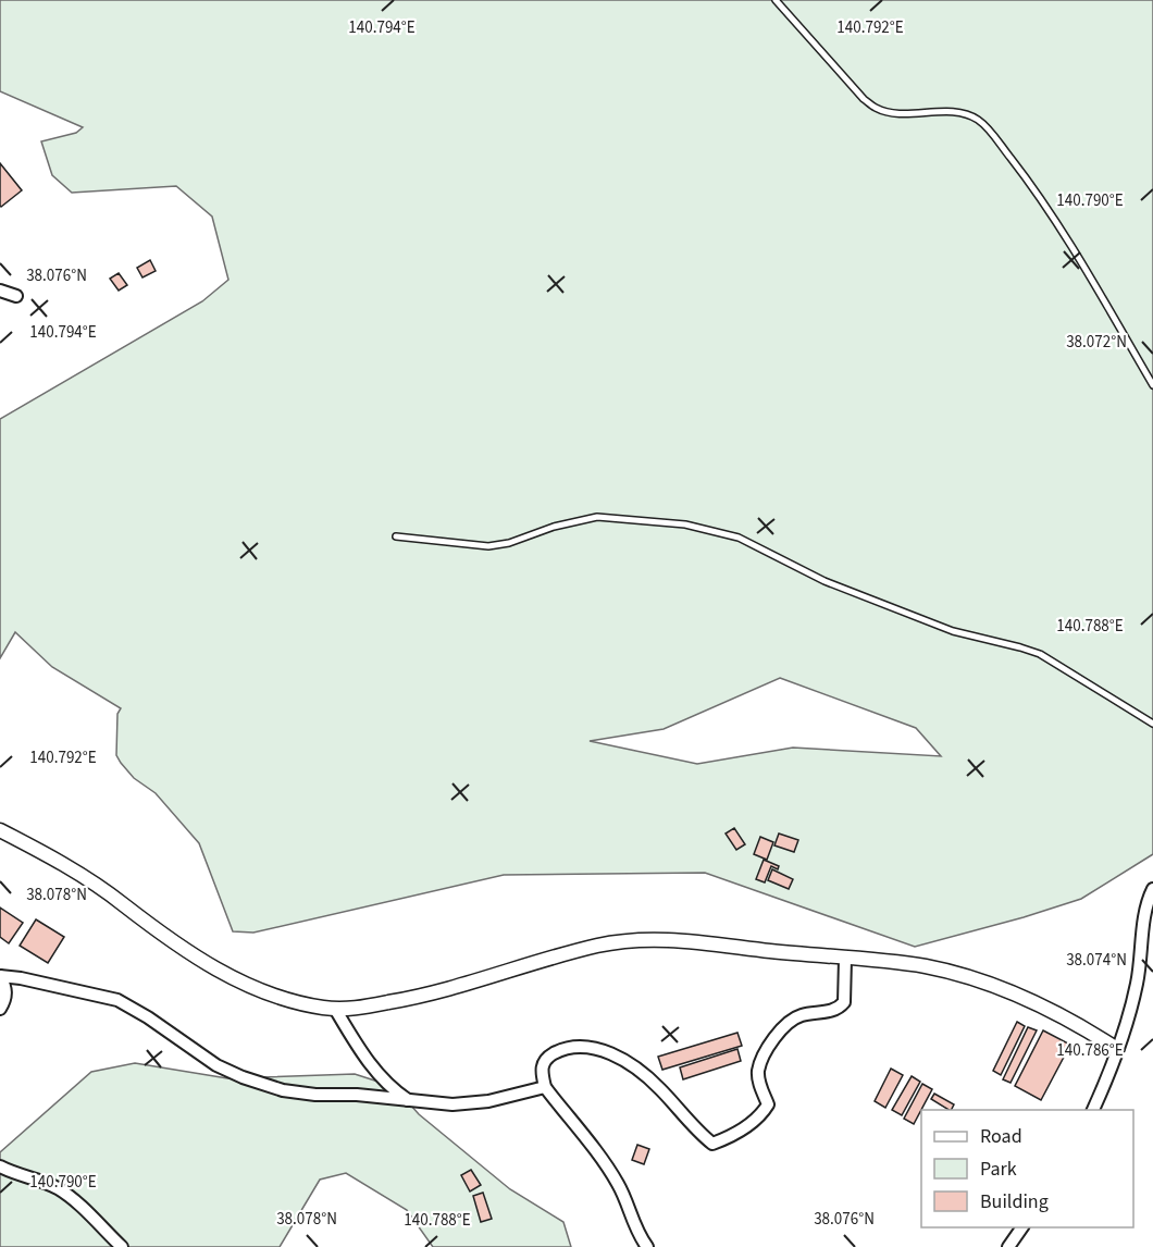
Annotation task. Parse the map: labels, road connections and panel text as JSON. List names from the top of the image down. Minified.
{"legend":["Road","Park","Building"],"coordinates":["140.794°E","140.792°E","140.790°E","38.076°N","38.072°N","140.788°E","38.078°N","38.074°N","140.786°E"]}
